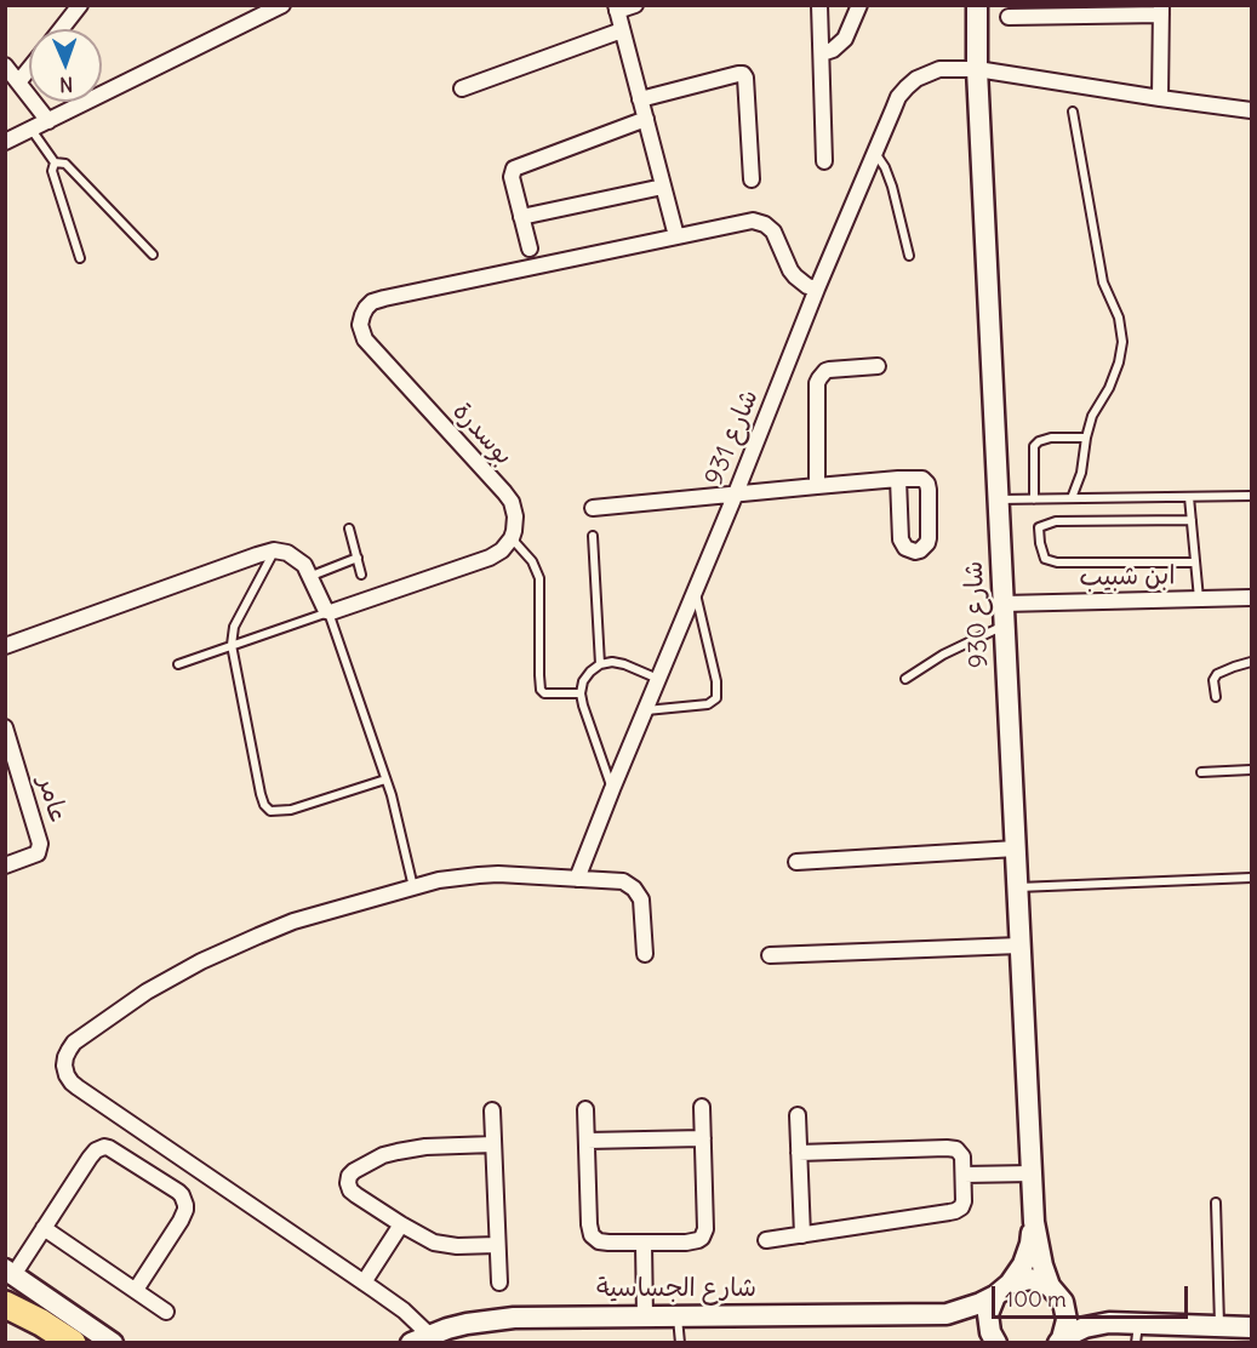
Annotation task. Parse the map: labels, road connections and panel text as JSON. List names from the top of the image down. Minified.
{"streets":{"street":["بوسدرة","شارع 931","ابن شبيب","شارع 930","عامر","شارع الجساسية"]},"crossings":[["بوسدرة","شارع 931"],["شارع 931","شارع 930"],["ابن شبيب","شارع 930"],["شارع 930","شارع الجساسية"]],"scale_bar":"100 m","north":"bottom"}
